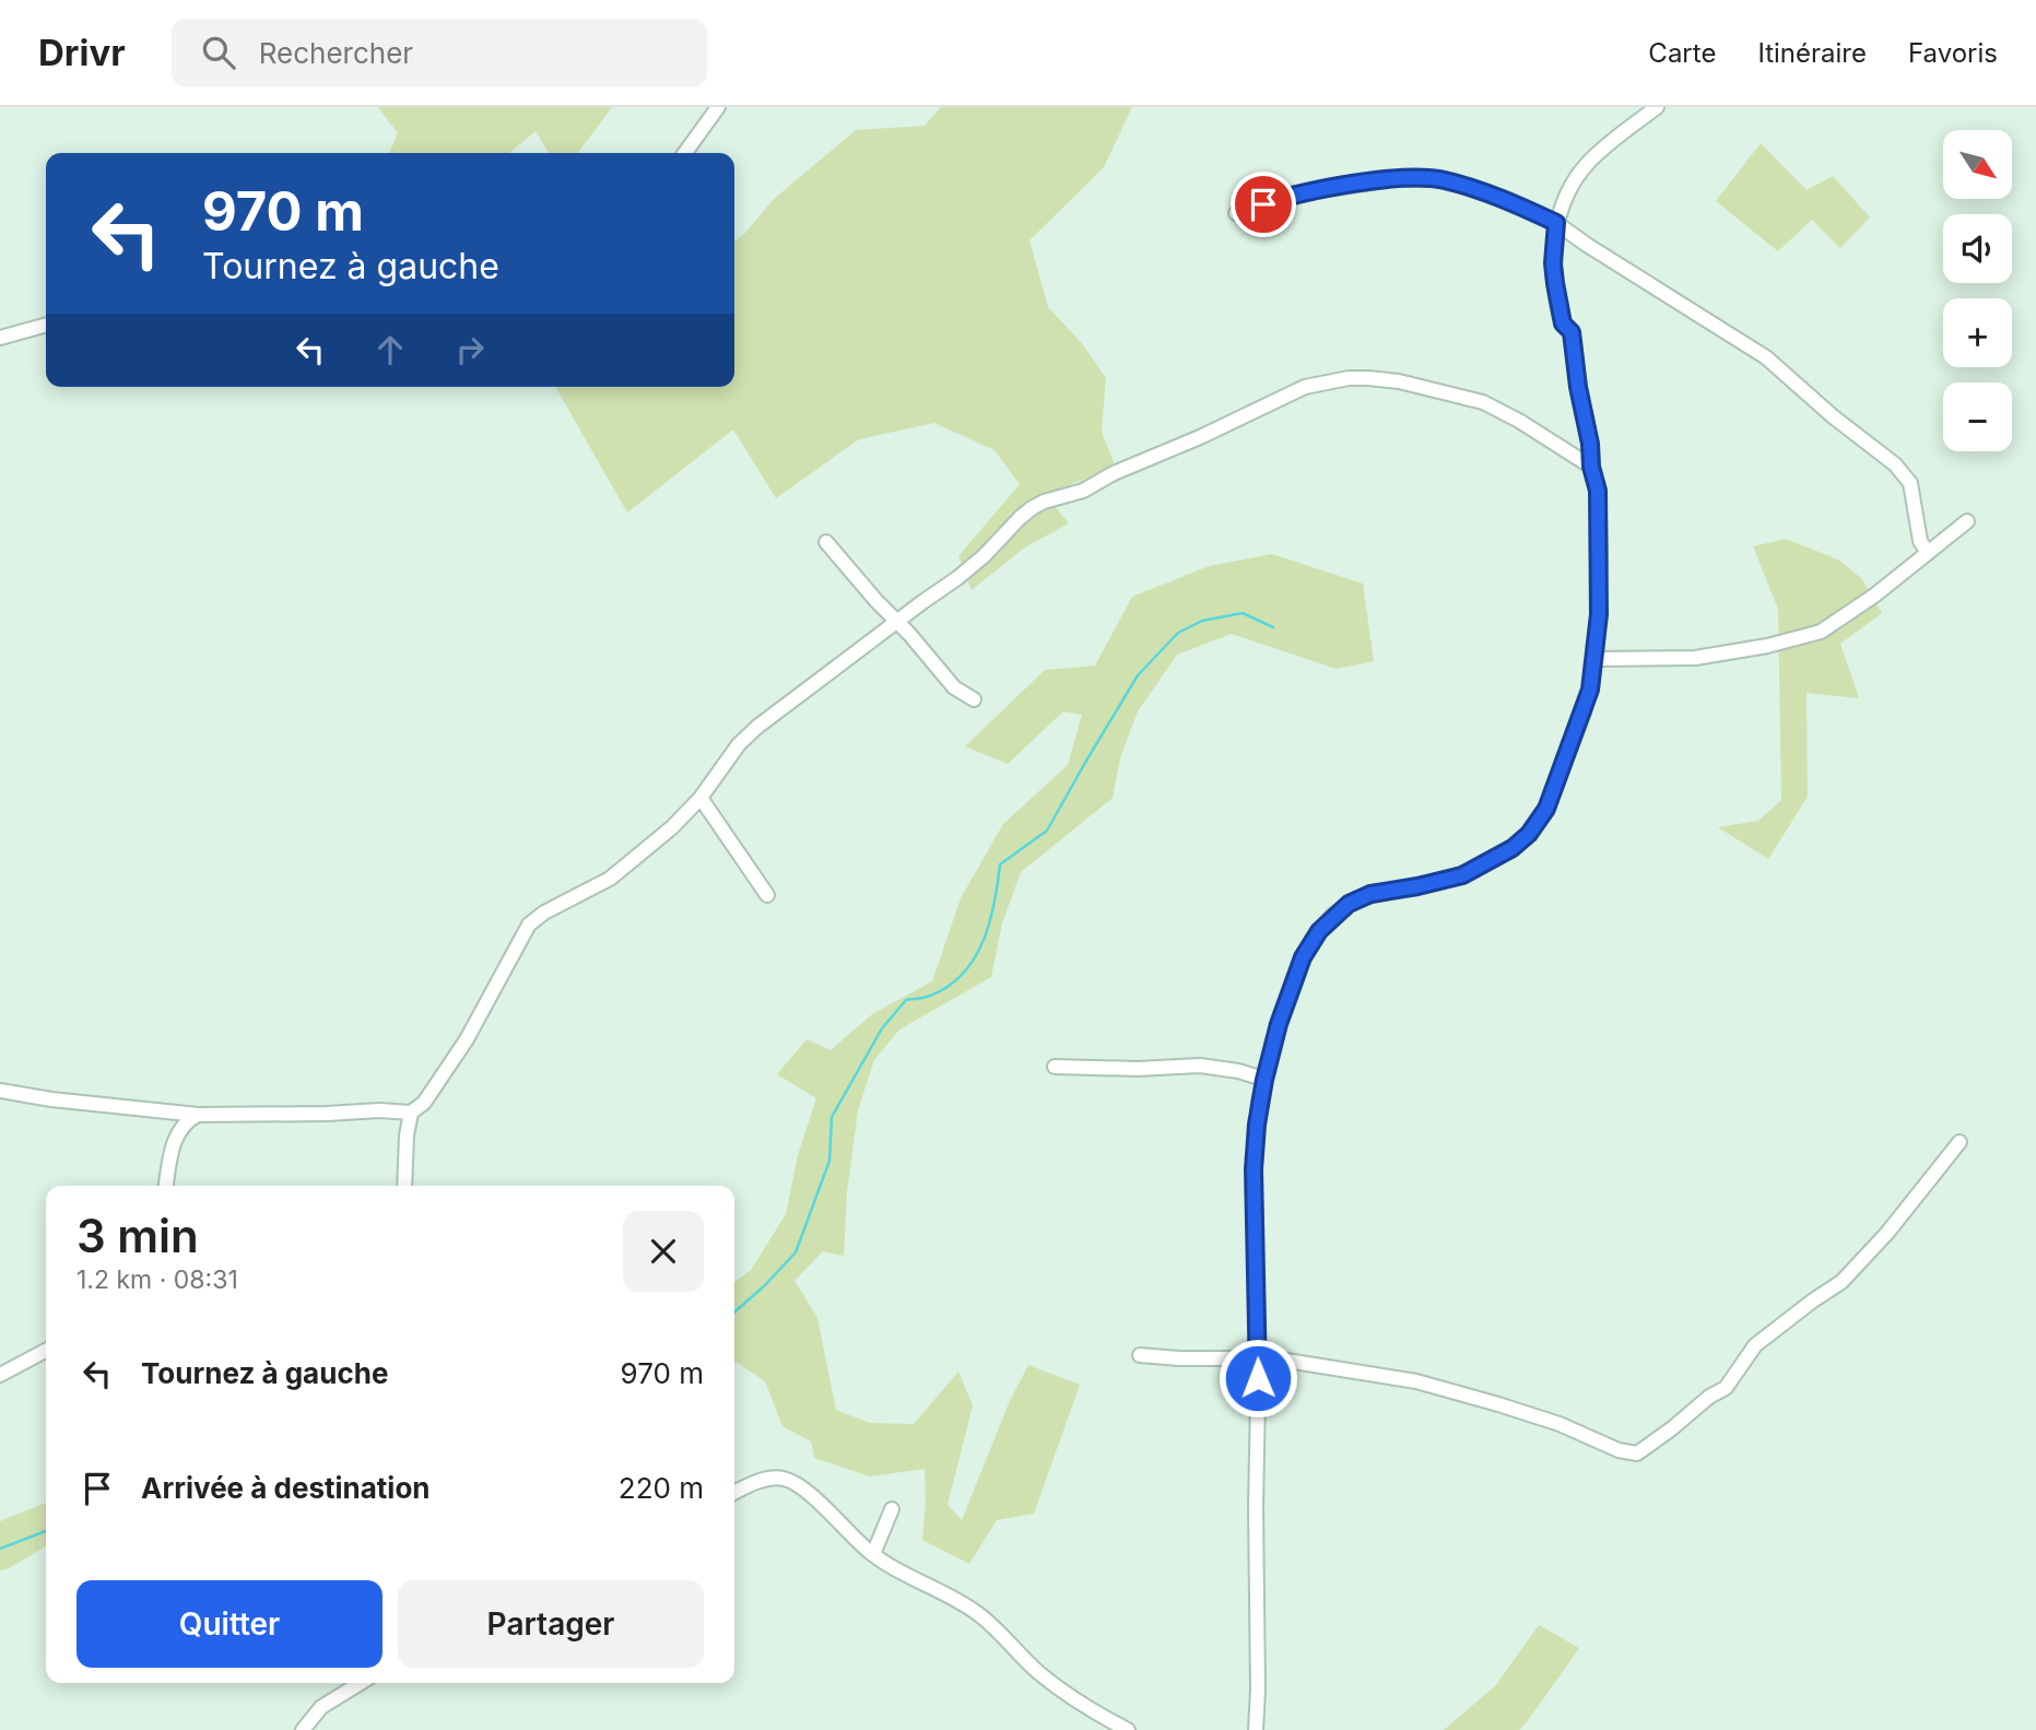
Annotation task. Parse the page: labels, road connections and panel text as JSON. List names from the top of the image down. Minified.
{"north":"bottom right","page":{"header":"Drivr","search":"Rechercher","nav":["Carte","Itinéraire","Favoris"],"map_buttons":["+","−"],"turn":["970 m","Tournez à gauche"],"heading":["3 min","1.2 km · 08:31"],"list":[{"name":"Tournez à gauche","value":"970 m"},{"name":"Arrivée à destination","value":"220 m"}],"buttons":["Quitter","Partager"]}}
